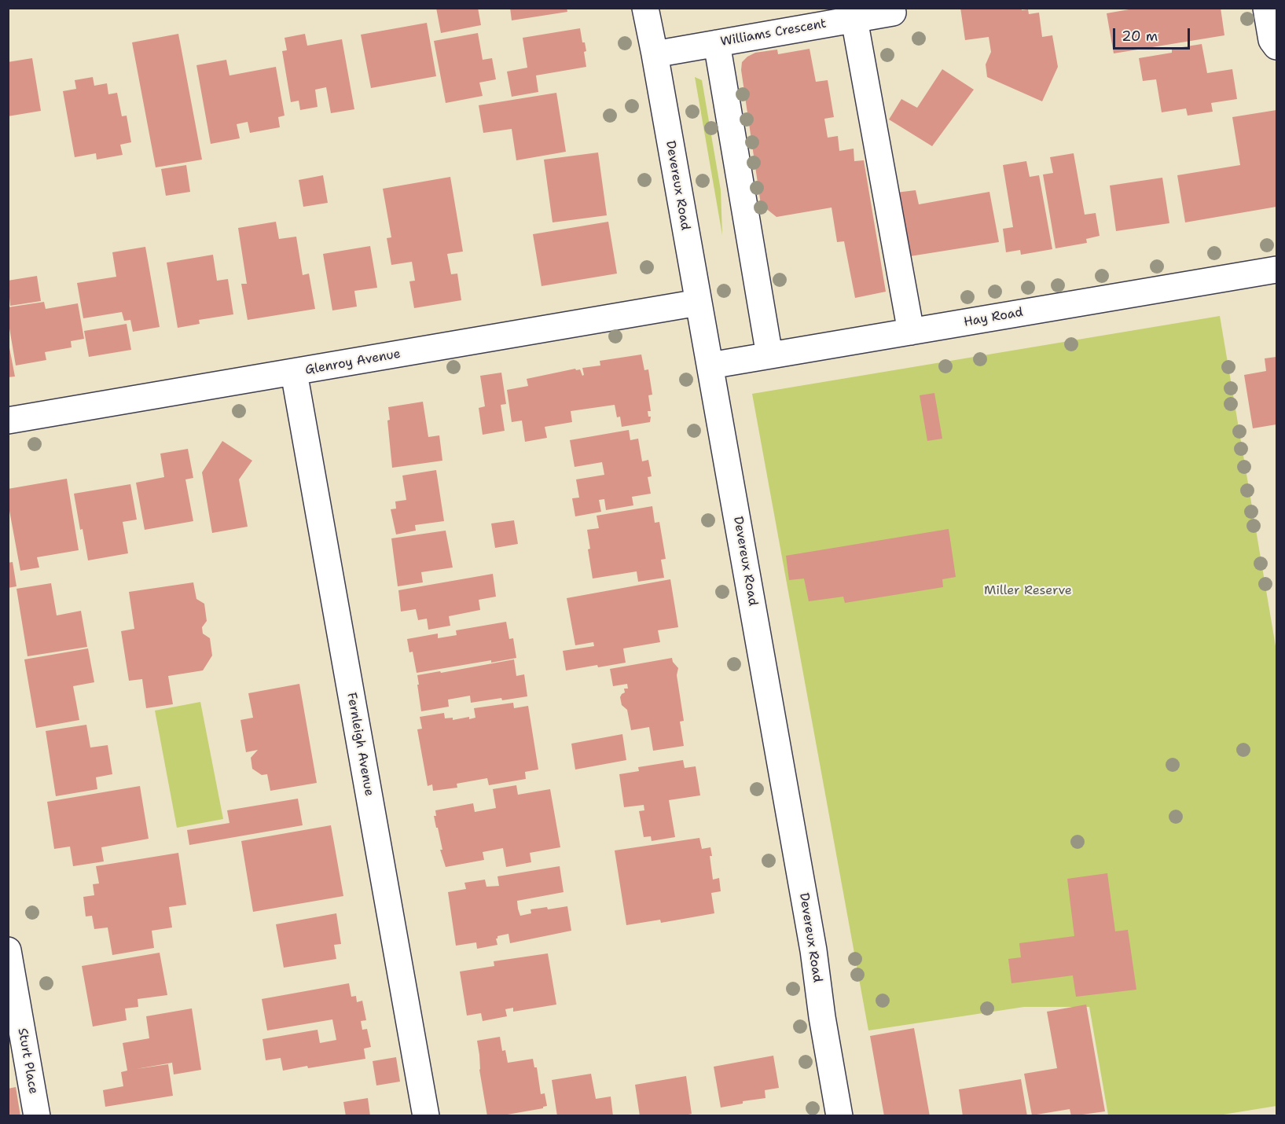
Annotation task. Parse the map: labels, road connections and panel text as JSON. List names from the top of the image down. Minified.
{"streets":{"street":["Williams Crescent","Devereux Road","Hay Road","Glenroy Avenue","Fernleigh Avenue","Sturt Place"]},"crossings":[["Williams Crescent","Devereux Road"],["Devereux Road","Hay Road"],["Devereux Road","Glenroy Avenue"],["Glenroy Avenue","Fernleigh Avenue"]],"parks":["Miller Reserve"],"scale_bar":"20 m"}
